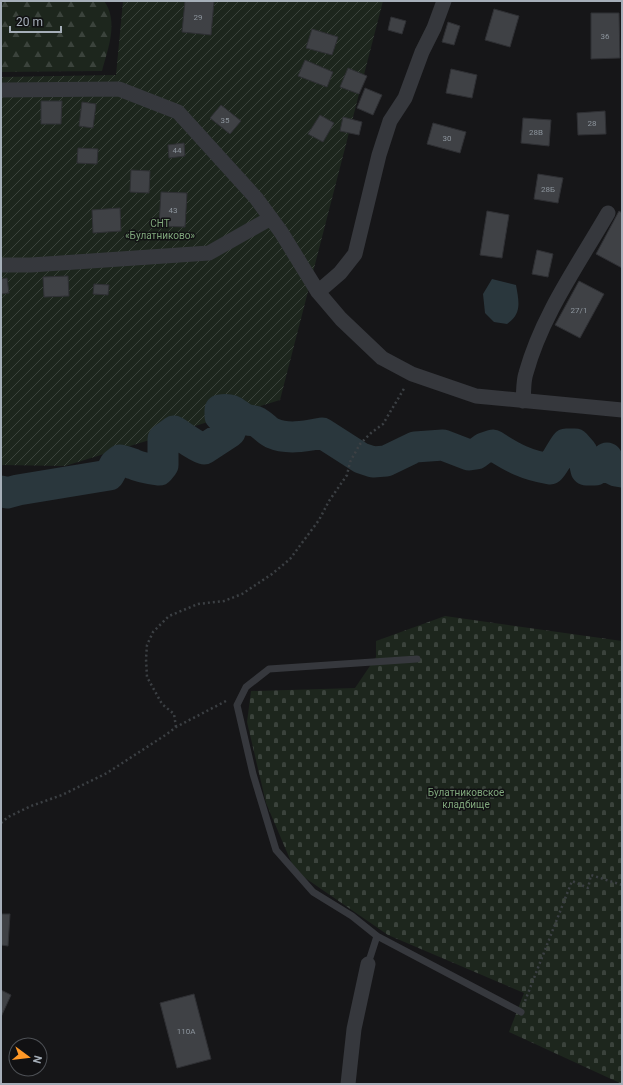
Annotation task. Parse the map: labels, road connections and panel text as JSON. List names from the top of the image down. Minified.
{"parks":["СНТ «Булатниково»","Булатниковское кладбище"],"house_numbers":["29","36","35","28","28В","30","44","28Б","43","27/1","110А"],"scale_bar":"20 m","north":"right"}
